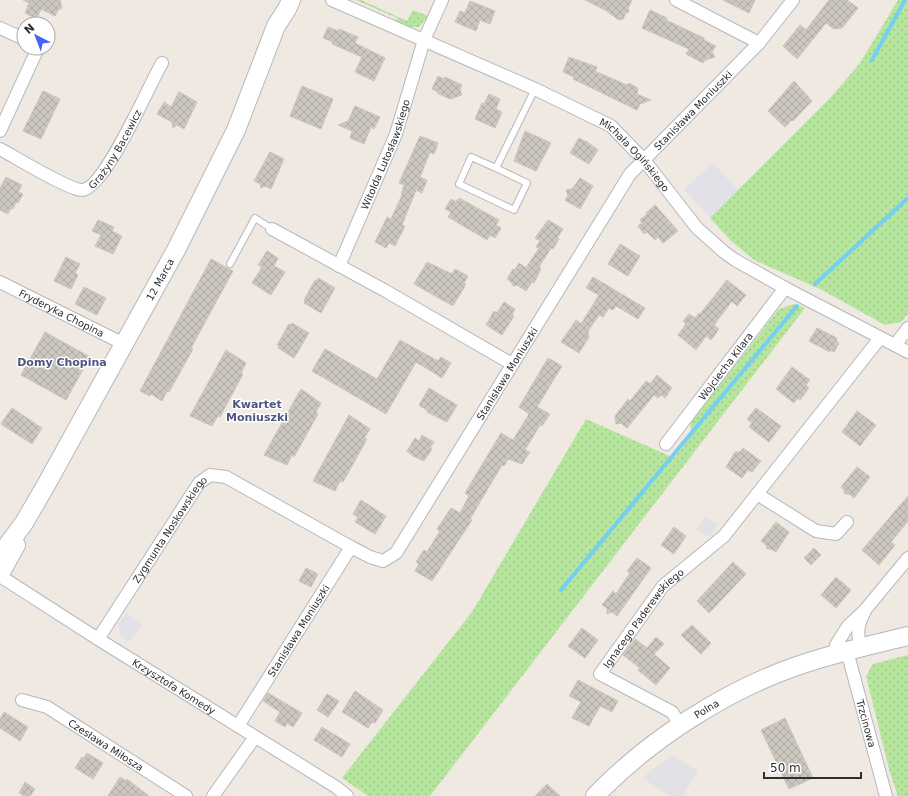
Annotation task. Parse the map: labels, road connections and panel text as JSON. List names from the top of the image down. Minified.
{"streets":{"street":["Stanisława Moniuszki","Grażyny Bacewicz","Witolda Lutosławskiego","Michała Ogińskiego","12 Marca","Fryderyka Chopina","Wojciecha Kilara","Zygmunta Noskowskiego","Ignacego Paderewskiego","Krzysztofa Komedy","Polna","Trzcinowa","Czesława Miłosza"]},"crossings":[["Stanisława Moniuszki","Michała Ogińskiego"],["Stanisława Moniuszki","Zygmunta Noskowskiego"],["Stanisława Moniuszki","Krzysztofa Komedy"],["Witolda Lutosławskiego","Michała Ogińskiego"],["Michała Ogińskiego","Wojciecha Kilara"],["Michała Ogińskiego","Ignacego Paderewskiego"],["12 Marca","Fryderyka Chopina"],["12 Marca","Krzysztofa Komedy"],["Zygmunta Noskowskiego","Krzysztofa Komedy"],["Ignacego Paderewskiego","Polna"],["Polna","Trzcinowa"]],"districts":["Domy Chopina","Kwartet Moniuszki"],"scale_bar":"50 m","north":"top left"}
